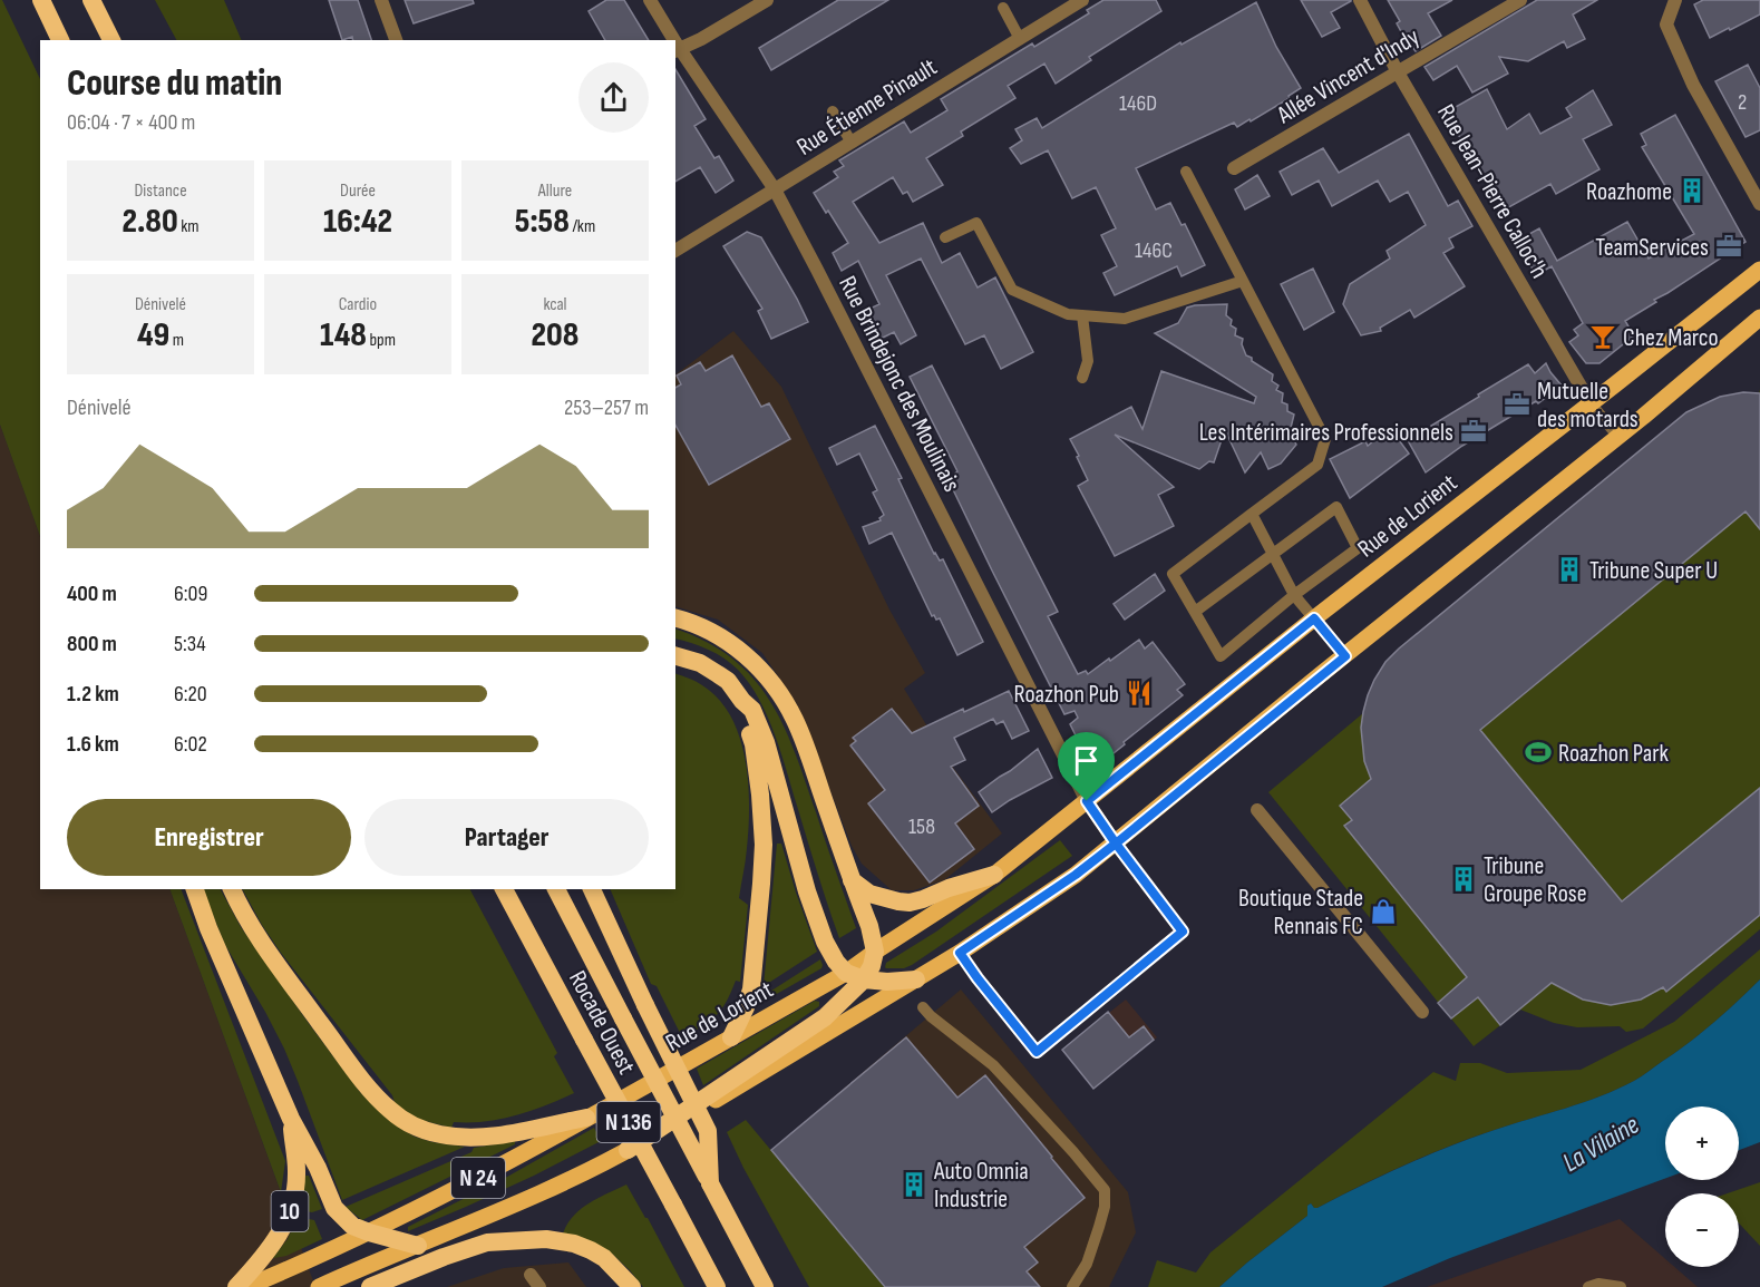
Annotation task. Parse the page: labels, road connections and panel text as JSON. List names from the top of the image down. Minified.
{"streets":{"highway":["Rocade Ouest","N 136","10"],"main road":["Rue de Lorient","N 24"],"street":["Allée Vincent d'Indy","Rue Étienne Pinault","Rue Jean-Pierre Calloc'h","Rue Brindejonc des Moulinais"]},"crossings":[["Allée Vincent d'Indy","Rue Jean-Pierre Calloc'h"],["Rue Étienne Pinault","Rue Brindejonc des Moulinais"],["Rue Jean-Pierre Calloc'h","Rue de Lorient"],["Rue Brindejonc des Moulinais","Rue de Lorient"]],"water":["La Vilaine"],"places":{"building":["Roazhome","Tribune Super U","Tribune Groupe Rose","Auto Omnia Industrie"],"office":["TeamServices","Mutuelle des motards","Les Intérimaires Professionnels"],"bar":["Chez Marco"],"restaurant":["Roazhon Pub"],"sports":["Roazhon Park"],"shop":["Boutique Stade Rennais FC"]},"house_numbers":["2","146D","146C","158"],"page":{"heading":["Course du matin","06:04 · 7 × 400 m"],"stats":[["Distance","2.80 km"],["Durée","16:42"],["Allure","5:58 /km"],["Dénivelé","49 m"],["Cardio","148 bpm"],["kcal","208"]],"chart":["Dénivelé","253–257 m"],"list":[{"name":"400 m","note":"6:09"},{"name":"800 m","note":"5:34"},{"name":"1.2 km","note":"6:20"},{"name":"1.6 km","note":"6:02"}],"buttons":["Enregistrer","Partager"],"map_buttons":["+","−"]}}
